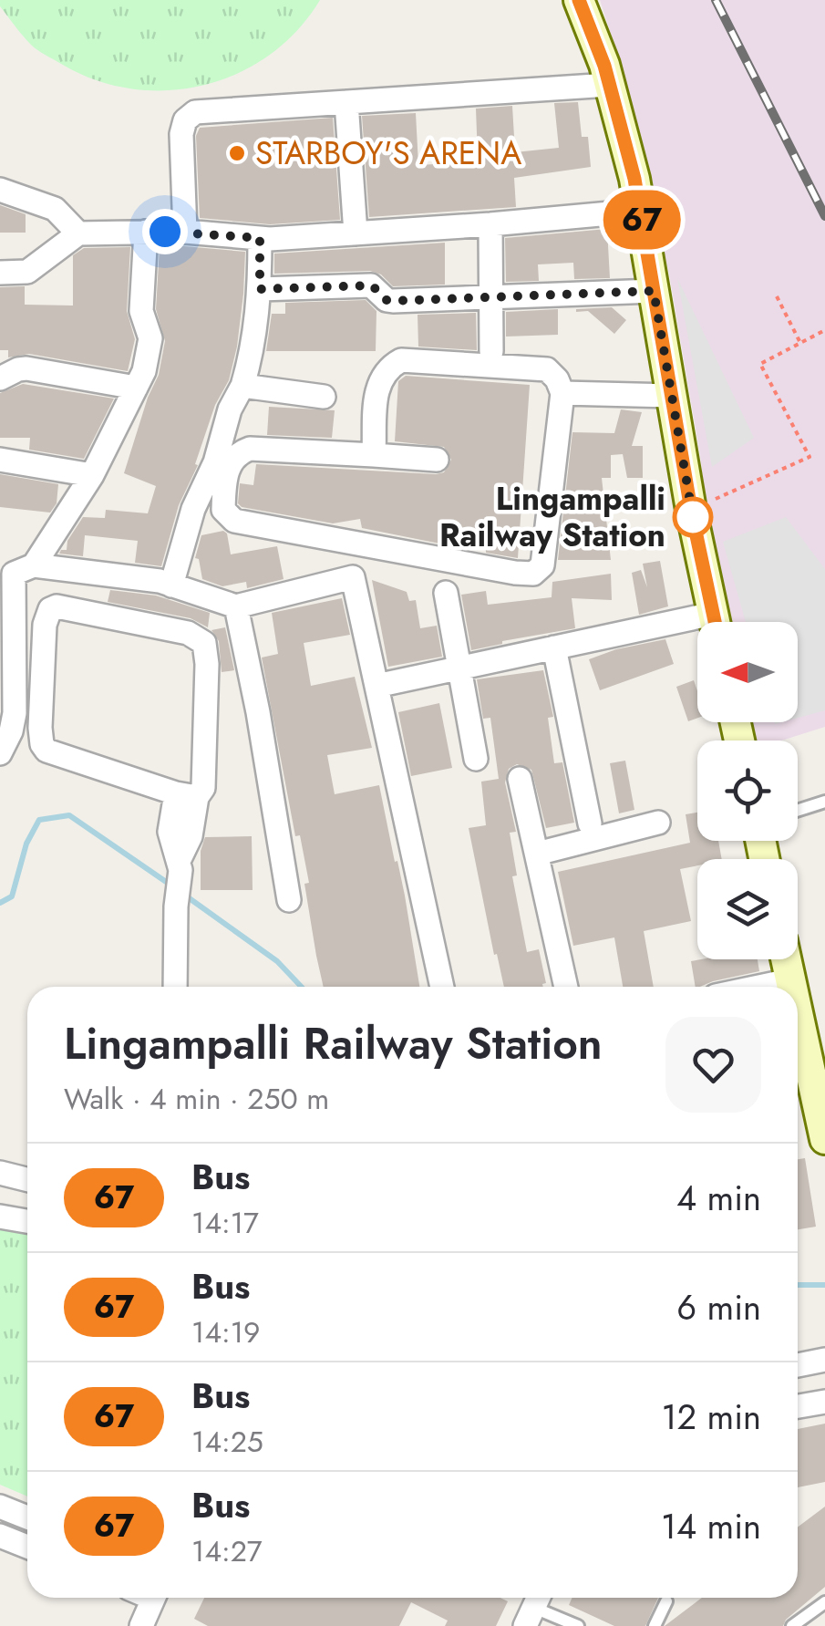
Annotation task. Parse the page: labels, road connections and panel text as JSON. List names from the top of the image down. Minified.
{"places":["STARBOY'S ARENA","Lingampalli Railway Station"],"lines":["bus line 67"],"north":"left","page":{"on_map":"67","heading":["Lingampalli Railway Station","Walk · 4 min · 250 m"],"list":[{"mark":"67","name":"Bus","note":"14:17","value":"4 min"},{"mark":"67","name":"Bus","note":"14:19","value":"6 min"},{"mark":"67","name":"Bus","note":"14:25","value":"12 min"},{"mark":"67","name":"Bus","note":"14:27","value":"14 min"}]}}
